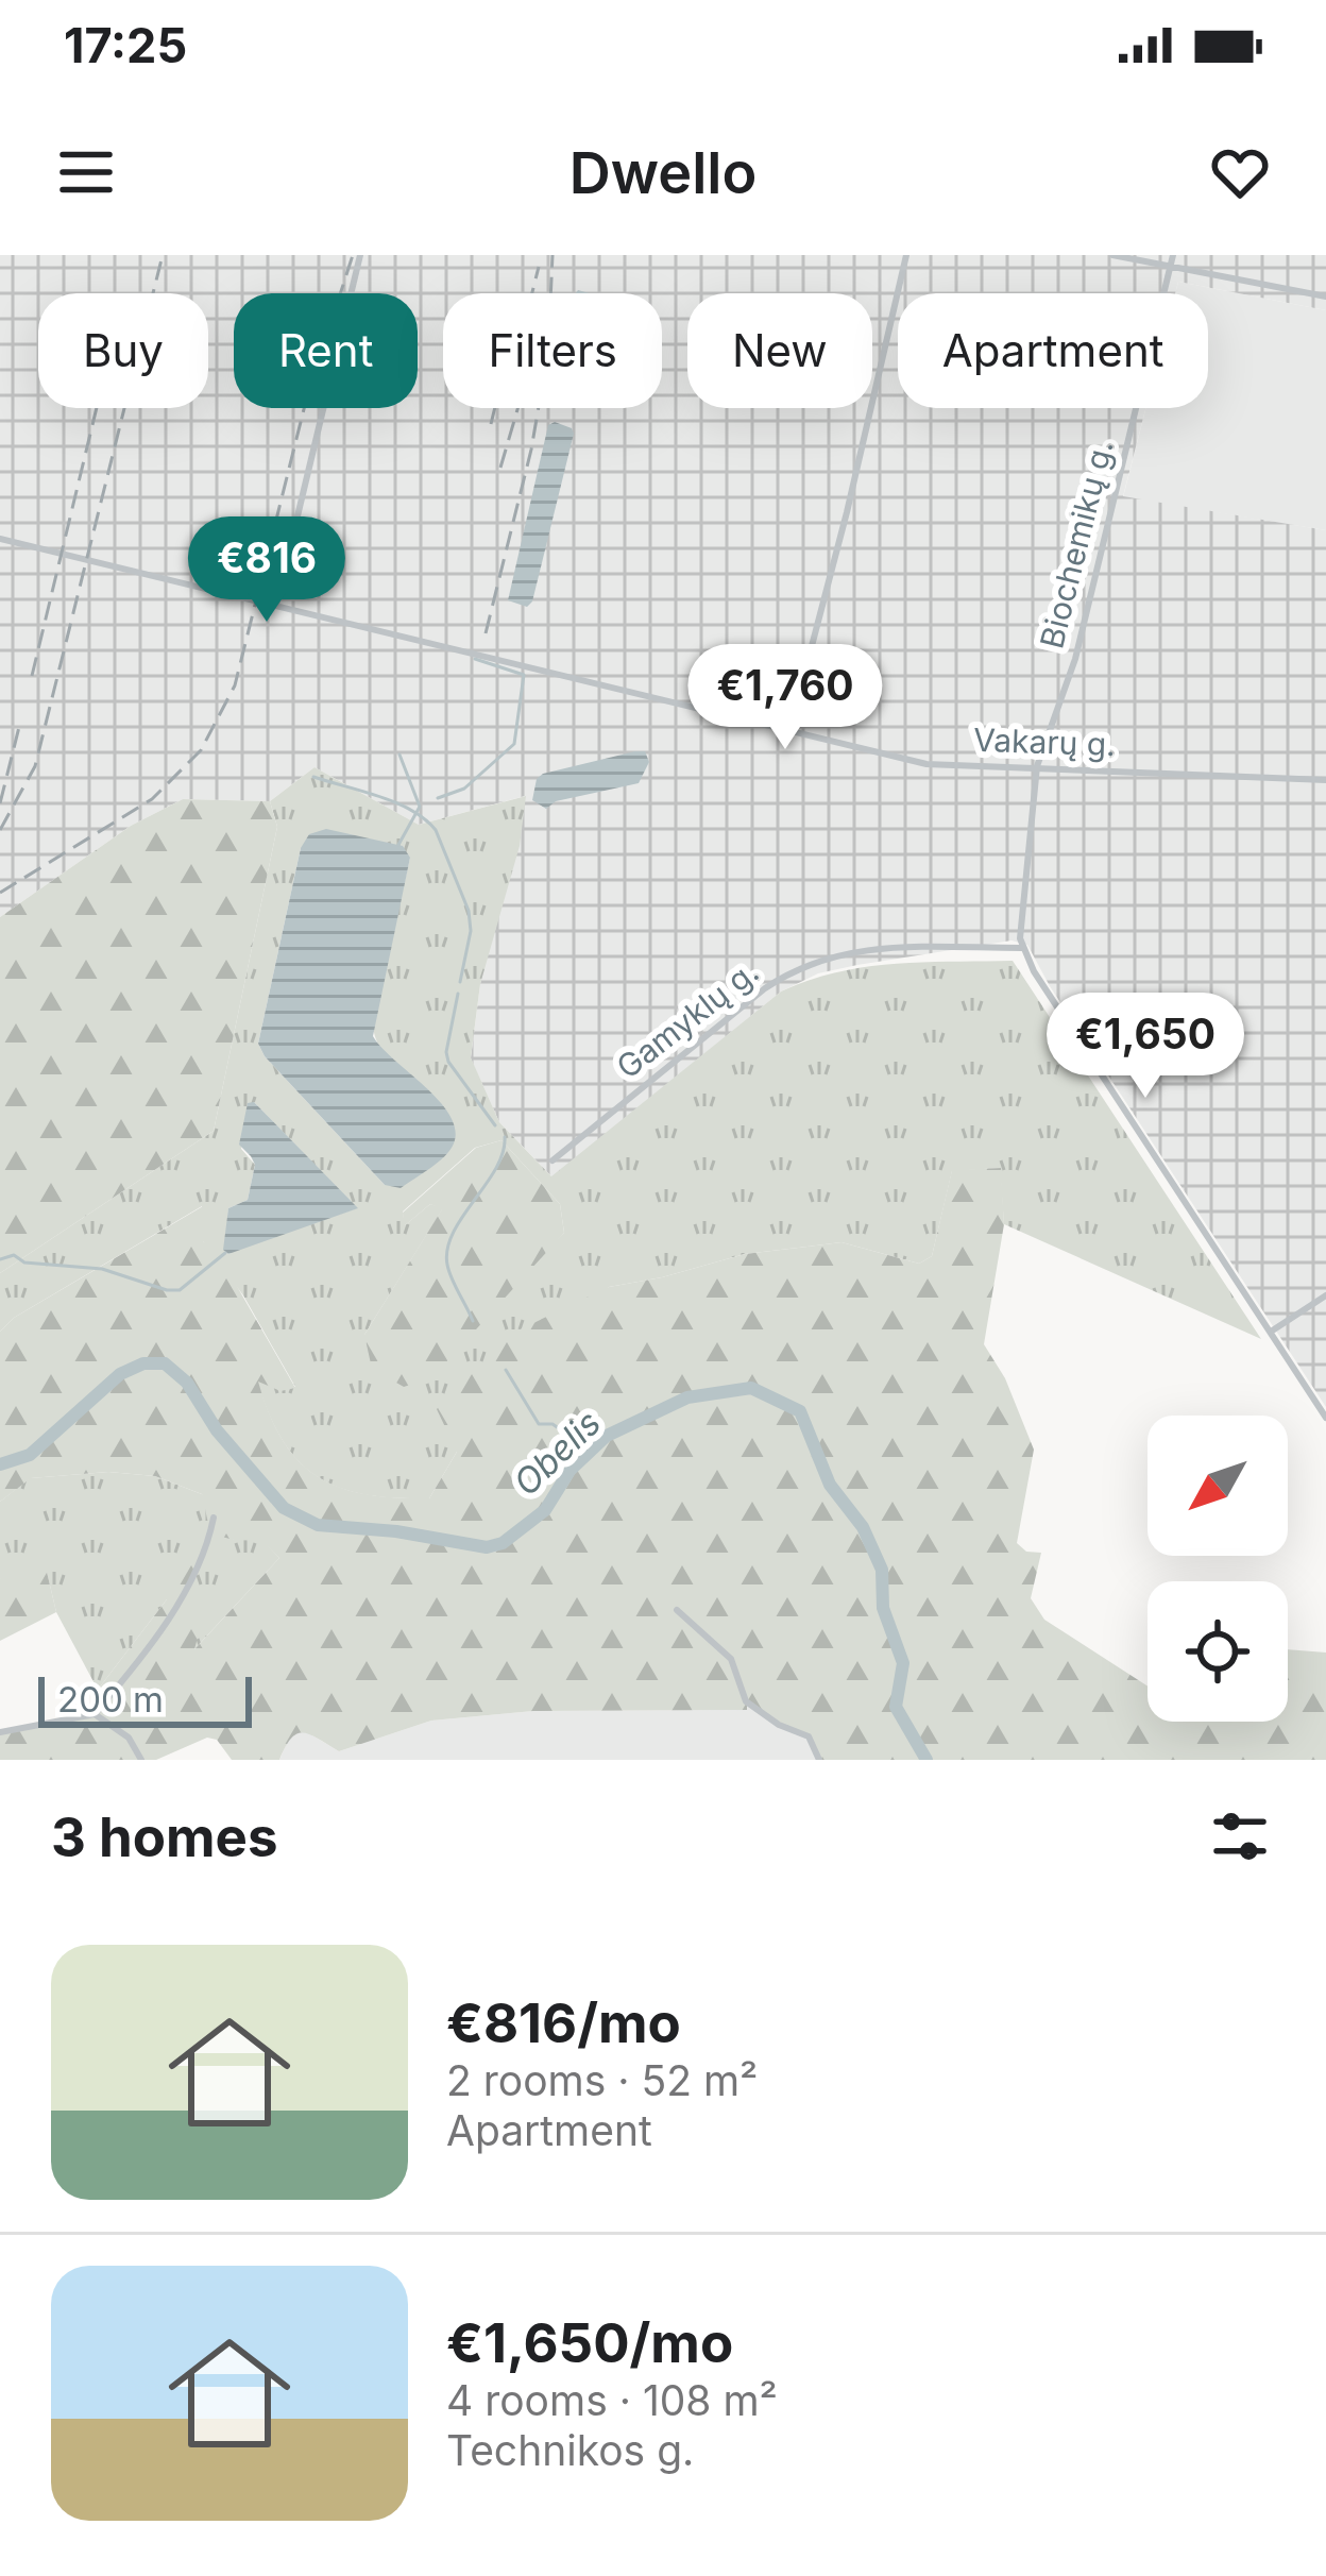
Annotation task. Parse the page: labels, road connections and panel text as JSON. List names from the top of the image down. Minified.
{"streets":{"street":["Biochemikų g.","Vakarų g.","Gamyklų g."]},"crossings":[["Biochemikų g.","Vakarų g."],["Biochemikų g.","Gamyklų g."]],"water":["Obelis"],"scale_bar":"200 m","north":"bottom left","page":{"status":"17:25","header":"Dwello","chip":["Buy","Rent","Filters","New","Apartment"],"price":["€816","€1,760","€1,650"],"scale":"200 m","heading":"3 homes","list":[{"name":"€816/mo","note":"2 rooms · 52 m² · Apartment"},{"name":"€1,650/mo","note":"4 rooms · 108 m² · Technikos g."}]}}
